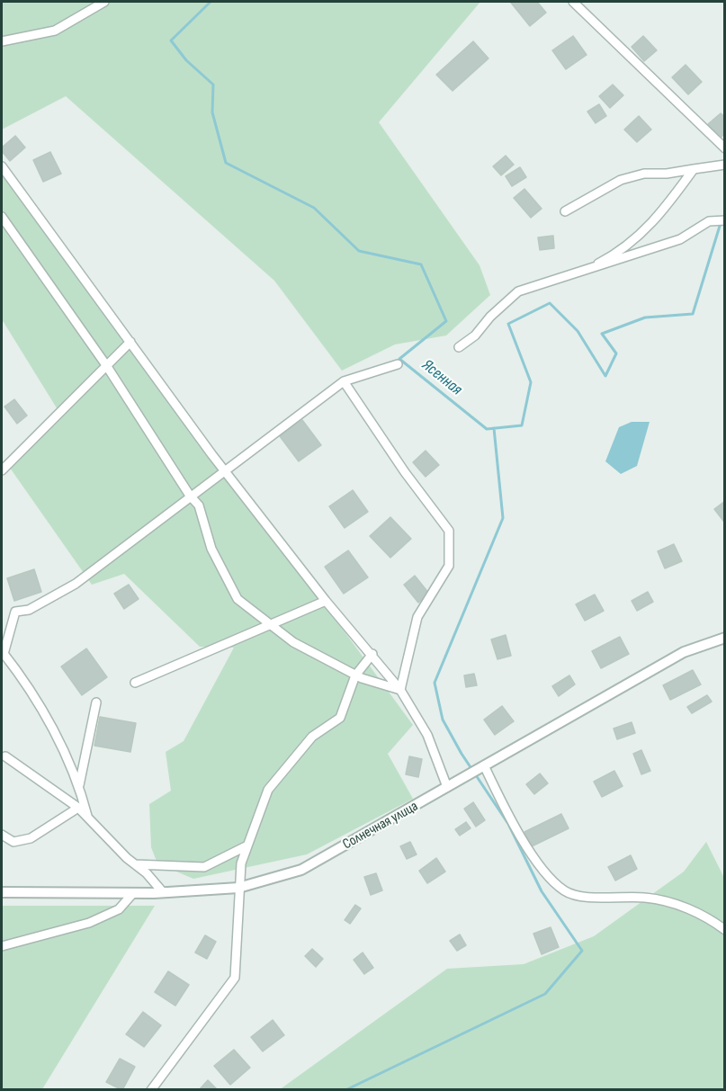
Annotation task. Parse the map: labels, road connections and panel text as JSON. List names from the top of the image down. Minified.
{"streets":{"street":["Солнечная улица"]},"water":["Ясенная"]}
